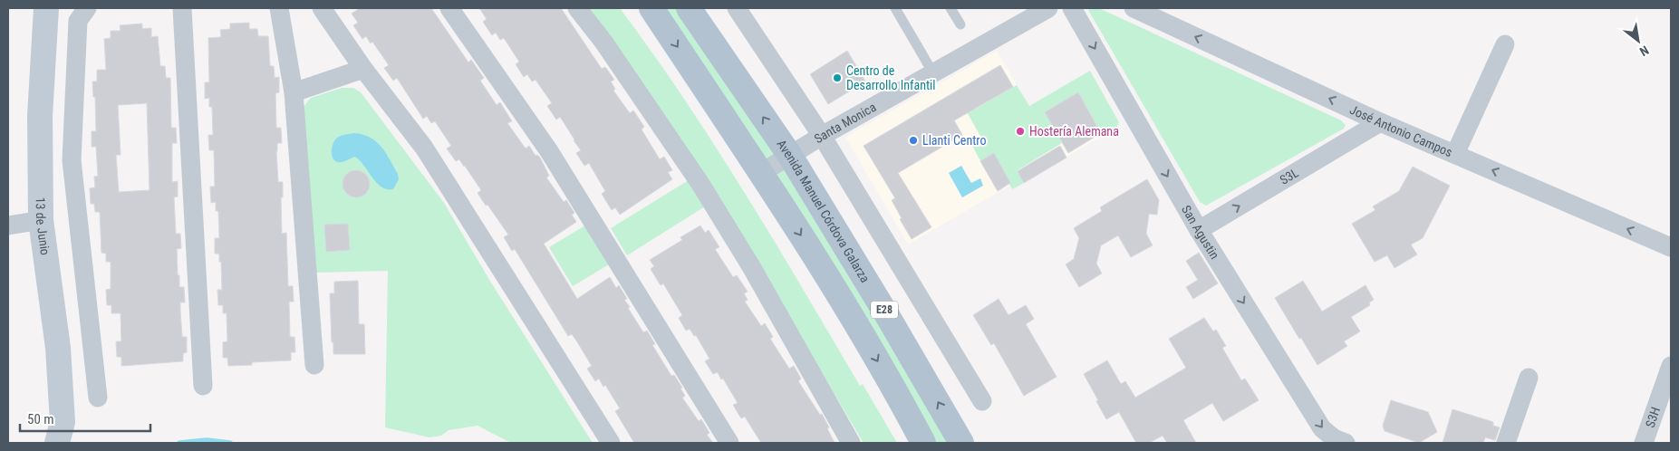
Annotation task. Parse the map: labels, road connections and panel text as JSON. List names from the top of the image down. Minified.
{"streets":{"main road":["Avenida Manuel Córdova Galarza","13 de Junio","E28"],"street":["Santa Monica","José Antonio Campos","S3L","San Agustin","S3H"]},"crossings":[["Santa Monica","Avenida Manuel Córdova Galarza"],["Santa Monica","E28"],["José Antonio Campos","S3L"],["S3L","San Agustin"]],"one_way":["José Antonio Campos","S3L","San Agustin"],"places":["Centro de Desarrollo Infantil","Hostería Alemana","Llanti Centro"],"scale_bar":"50 m","north":"bottom right"}
